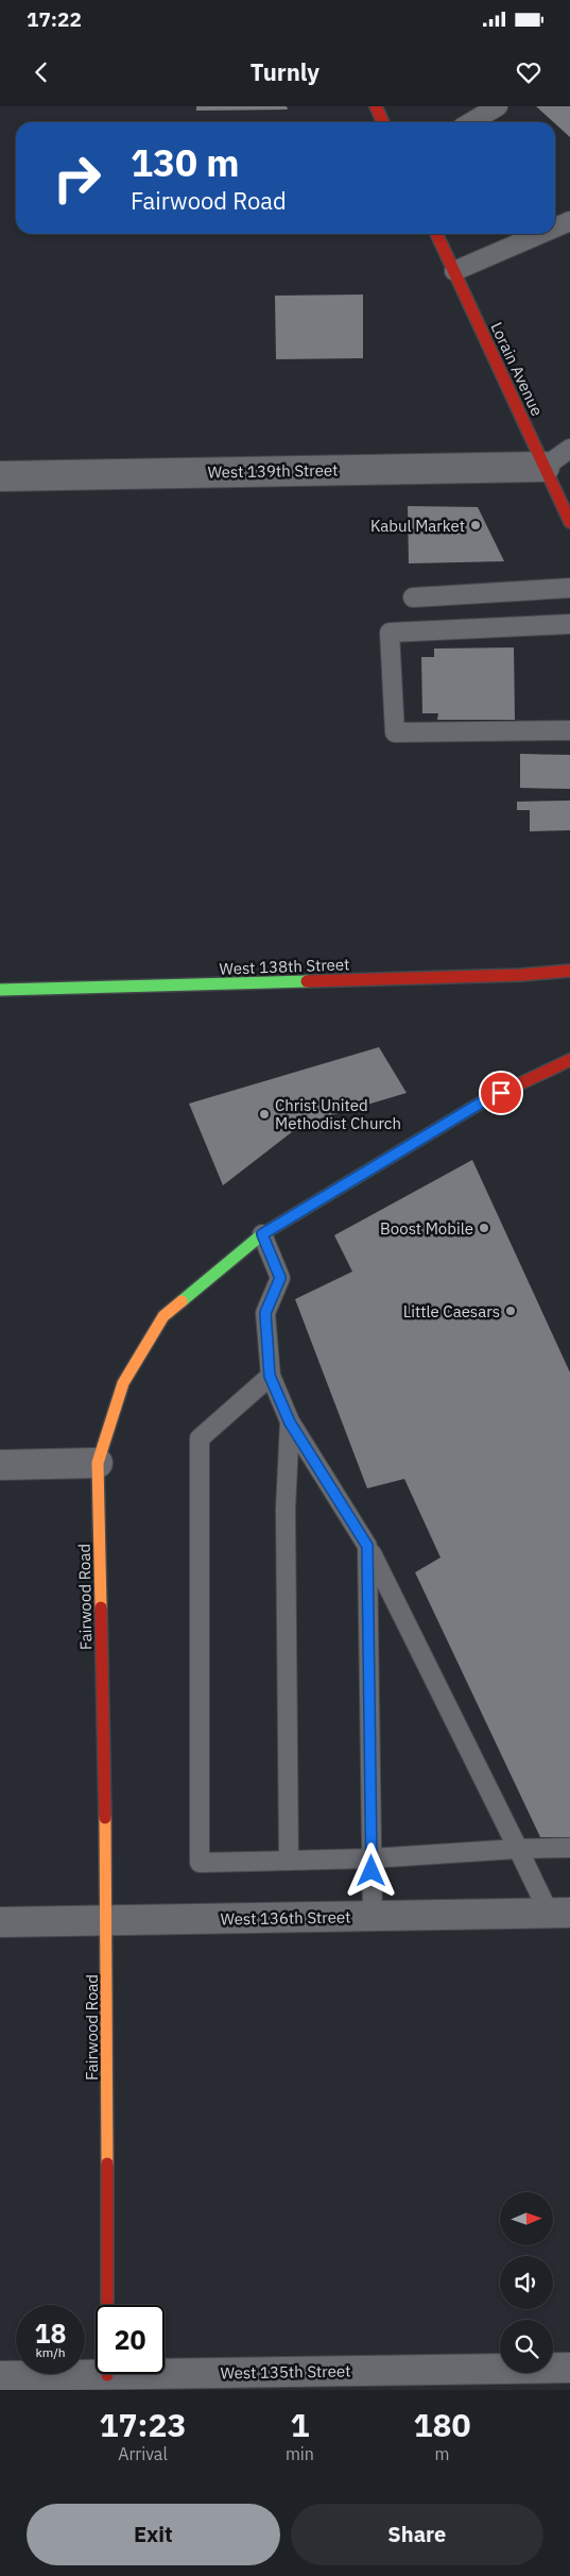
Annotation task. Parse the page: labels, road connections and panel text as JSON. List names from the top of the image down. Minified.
{"streets":{"street":["Lorain Avenue","West 139th Street","West 138th Street","Fairwood Road","West 136th Street","West 135th Street"]},"crossings":[["Lorain Avenue","West 139th Street"],["Fairwood Road","West 136th Street"],["Fairwood Road","West 135th Street"]],"places":["Kabul Market","Christ United Methodist Church","Boost Mobile","Little Caesars"],"north":"right","page":{"status":"17:22","header":"Turnly","turn":["130 m","Fairwood Road"],"speed":"18 km/h","limit":"20","eta":["17:23","Arrival","1","min","180","m"],"buttons":["Exit","Share"]}}
